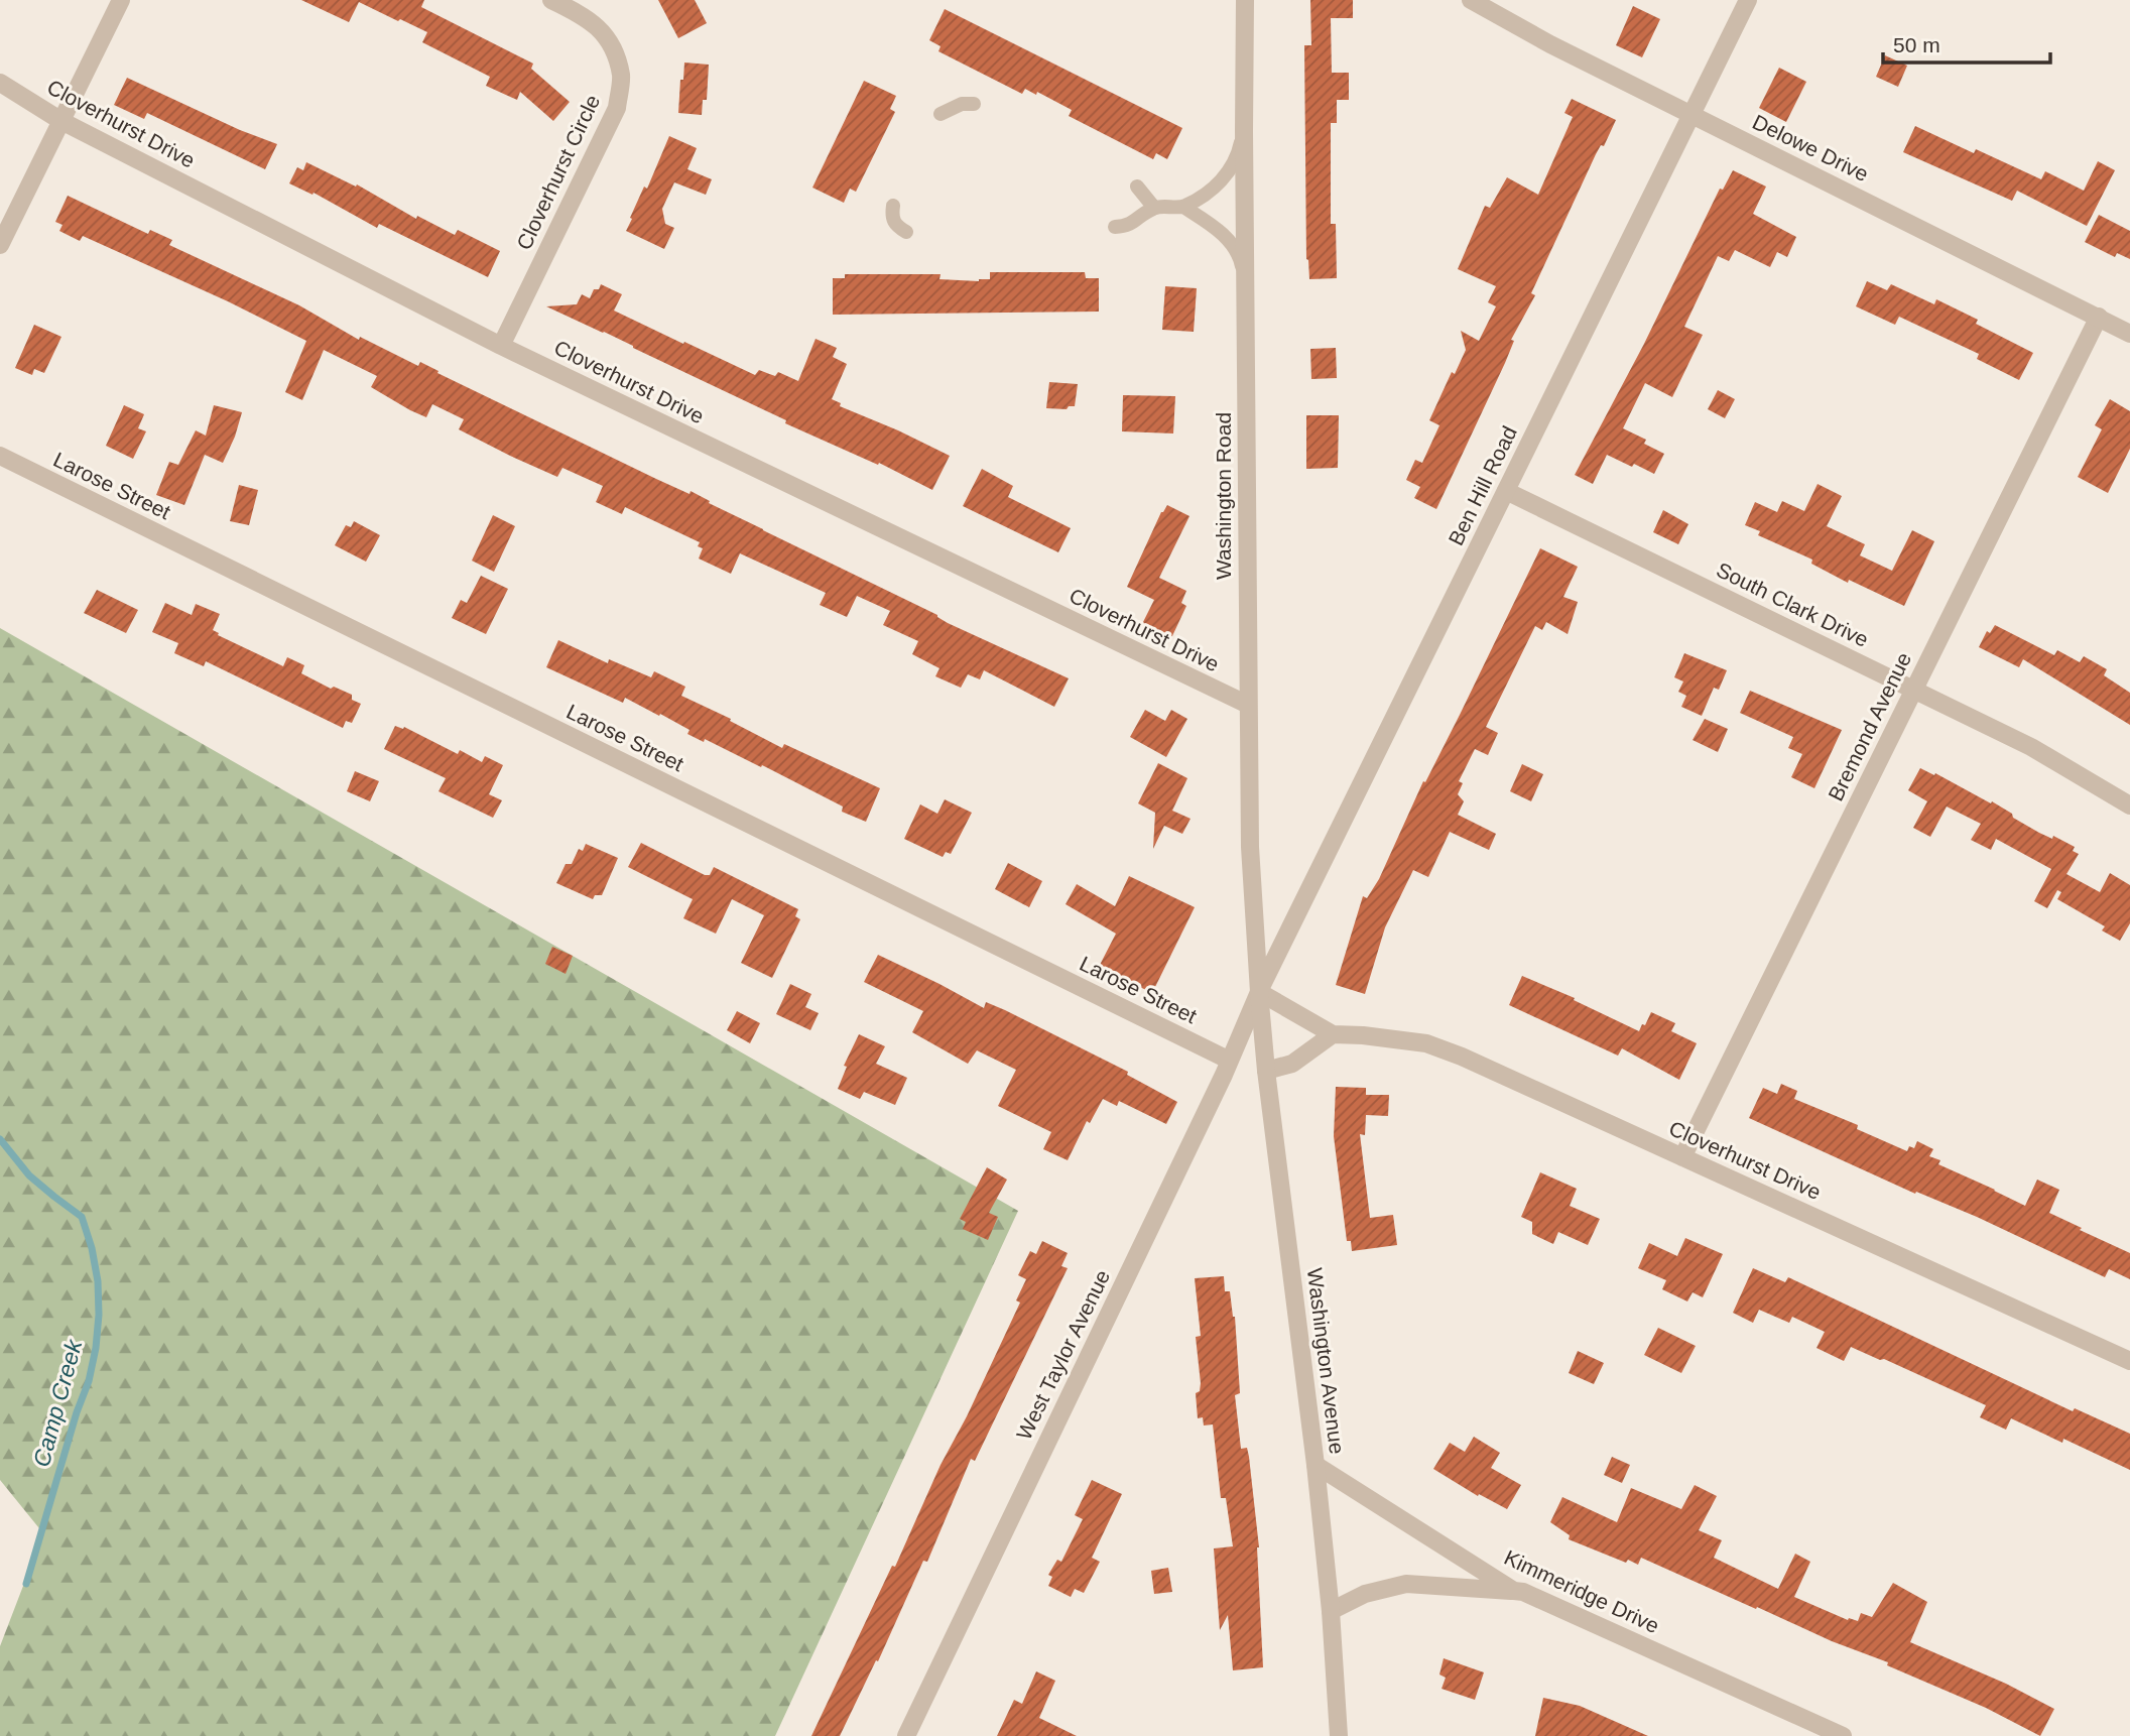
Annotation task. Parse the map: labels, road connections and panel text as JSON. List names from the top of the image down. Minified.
{"streets":{"street":["Cloverhurst Drive","Delowe Drive","Cloverhurst Circle","Larose Street","Ben Hill Road","Washington Road","South Clark Drive","Bremond Avenue","West Taylor Avenue","Washington Avenue","Kimmeridge Drive"]},"crossings":[["Cloverhurst Drive","Cloverhurst Circle"],["Cloverhurst Drive","Ben Hill Road"],["Cloverhurst Drive","Washington Road"],["Cloverhurst Drive","Bremond Avenue"],["Cloverhurst Drive","West Taylor Avenue"],["Cloverhurst Drive","Washington Avenue"],["Delowe Drive","Ben Hill Road"],["Delowe Drive","Bremond Avenue"],["Larose Street","West Taylor Avenue"],["Ben Hill Road","Washington Road"],["Ben Hill Road","South Clark Drive"],["Ben Hill Road","West Taylor Avenue"],["Ben Hill Road","Washington Avenue"],["Washington Road","West Taylor Avenue"],["Washington Road","Washington Avenue"],["South Clark Drive","Bremond Avenue"],["West Taylor Avenue","Washington Avenue"],["Washington Avenue","Kimmeridge Drive"]],"water":["Camp Creek"],"scale_bar":"50 m"}
